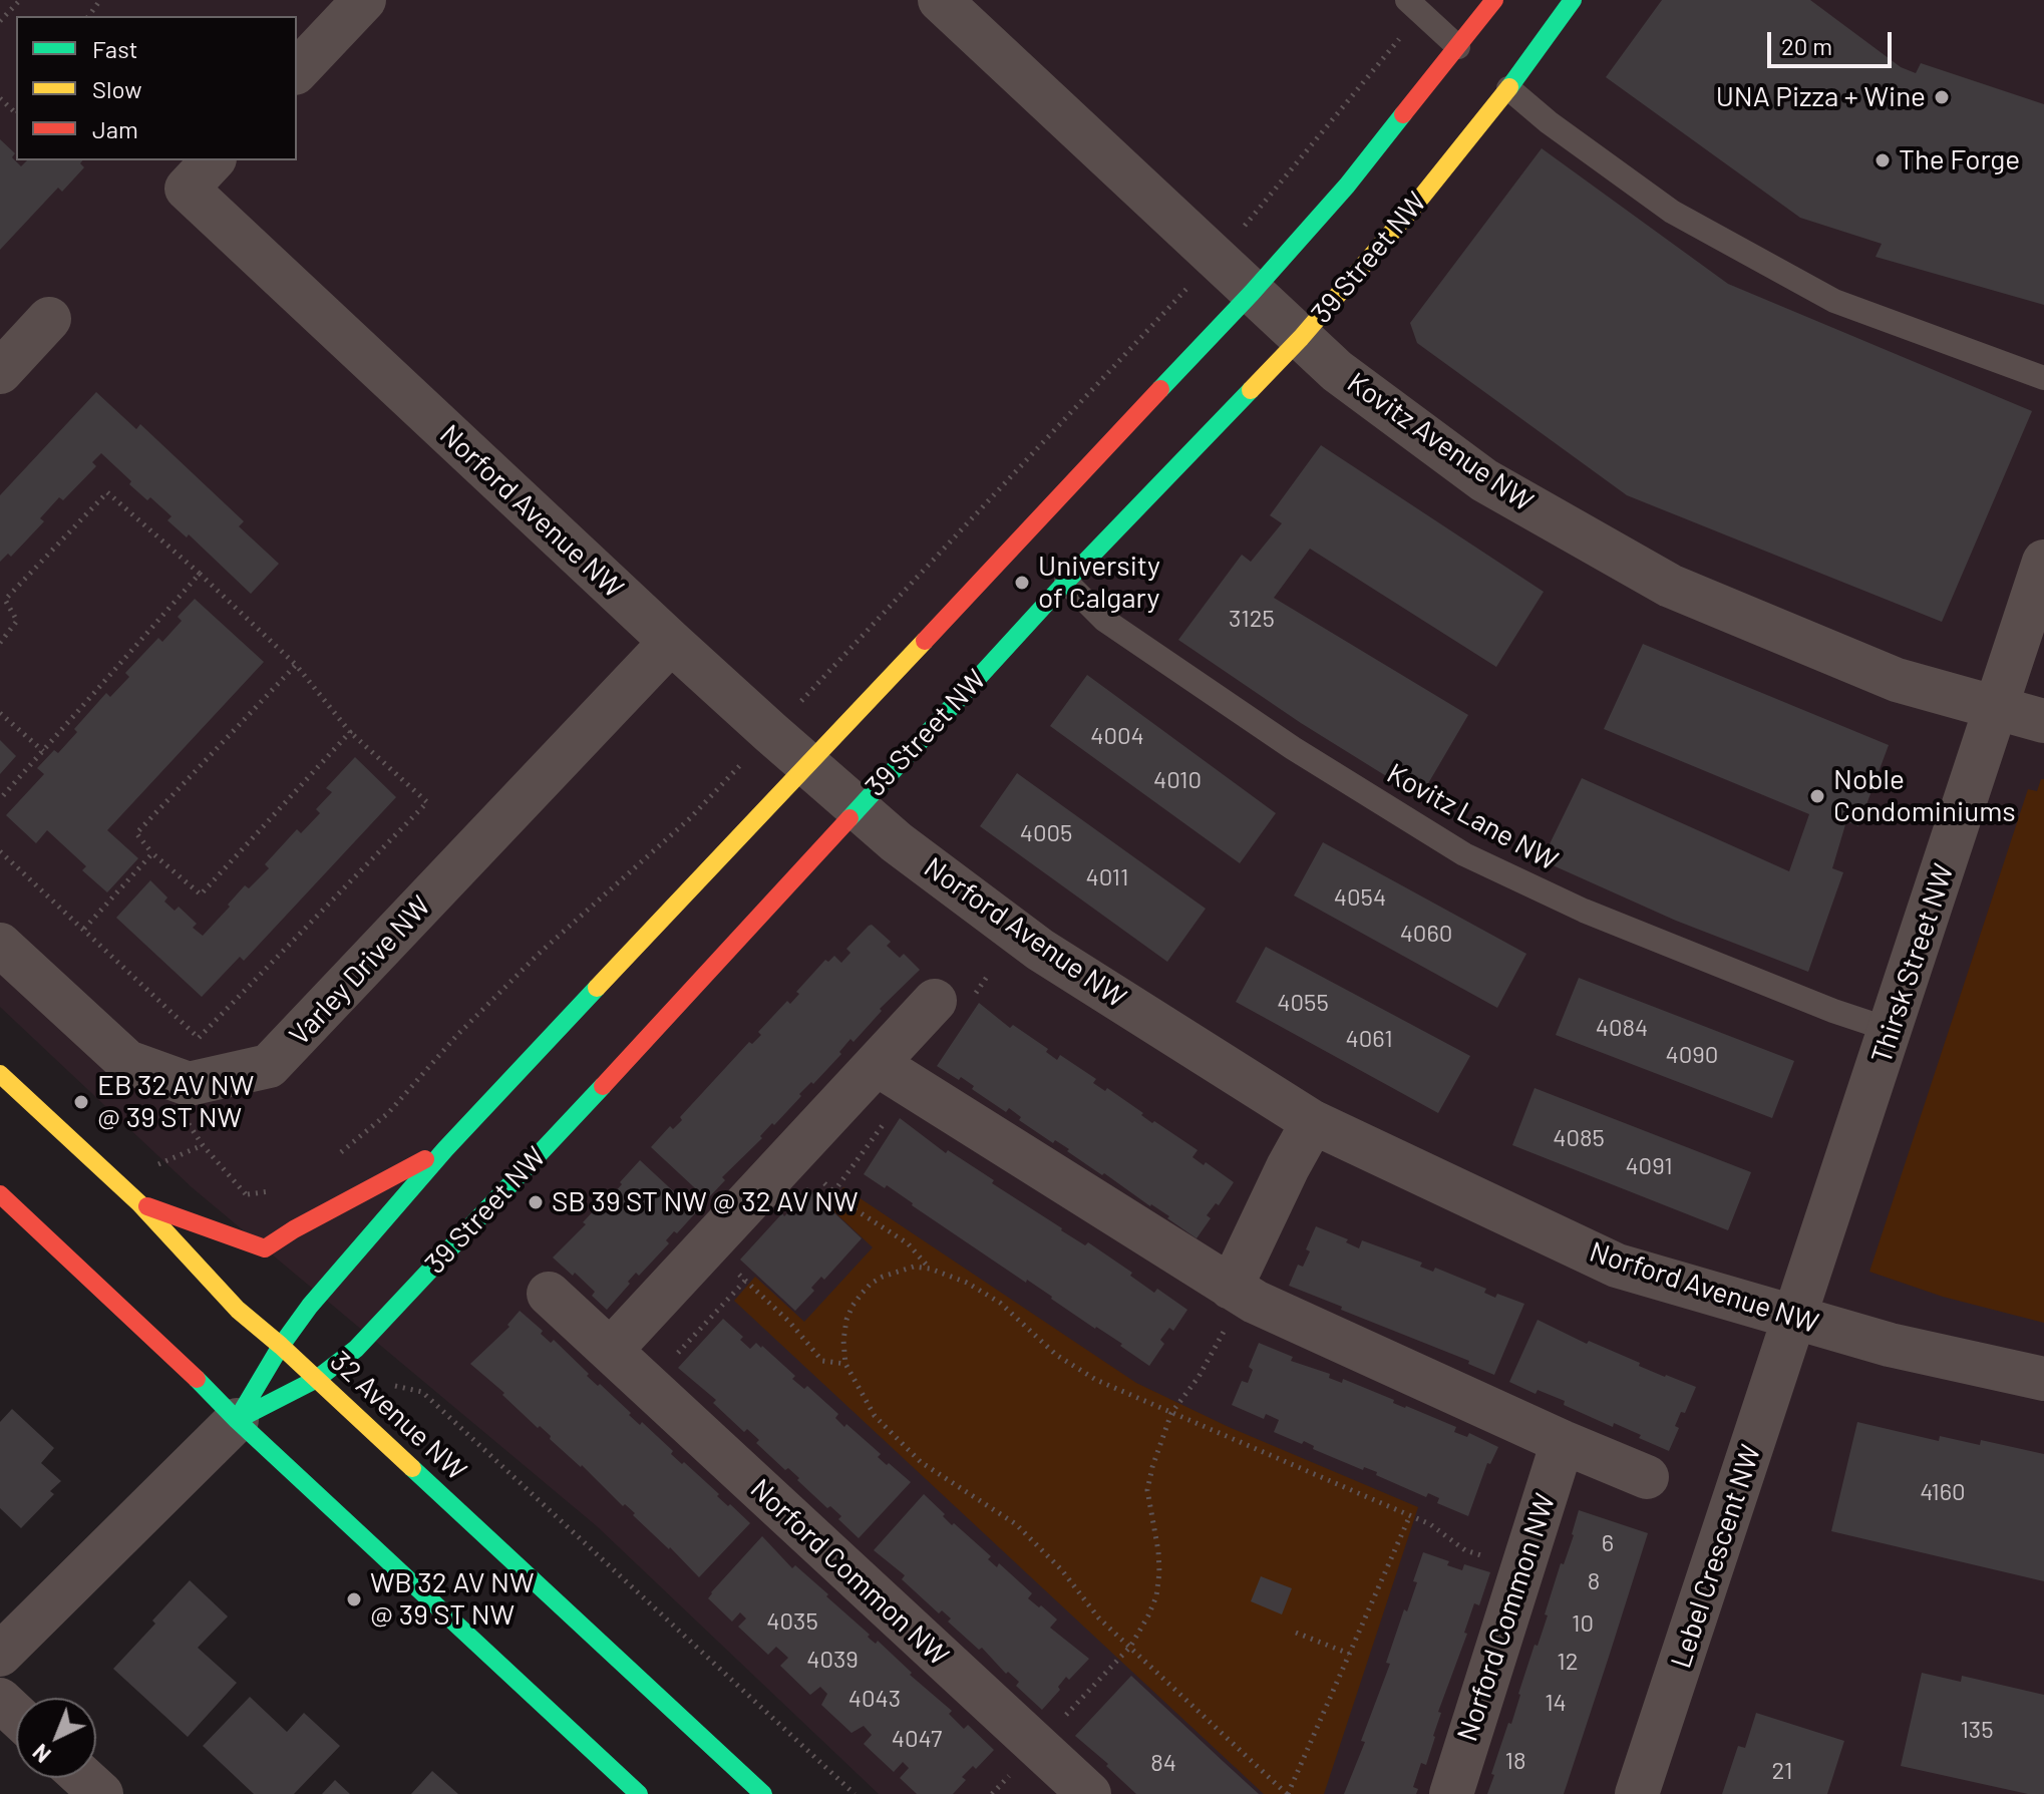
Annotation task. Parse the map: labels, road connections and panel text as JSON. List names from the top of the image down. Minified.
{"streets":{"street":["39 Street NW","Kovitz Avenue NW","Norford Avenue NW","Thirsk Street NW","Varley Drive NW","32 Avenue NW","Lebel Crescent NW","Norford Common NW"],"lane":["Kovitz Lane NW"]},"crossings":[["39 Street NW","Kovitz Avenue NW"],["39 Street NW","Norford Avenue NW"],["39 Street NW","Kovitz Lane NW"],["39 Street NW","32 Avenue NW"],["Kovitz Avenue NW","Thirsk Street NW"],["Norford Avenue NW","Thirsk Street NW"],["Norford Avenue NW","Varley Drive NW"],["Norford Avenue NW","Lebel Crescent NW"],["Kovitz Lane NW","Thirsk Street NW"],["Thirsk Street NW","Lebel Crescent NW"]],"places":["UNA Pizza + Wine","The Forge","University of Calgary","Noble Condominiums","EB 32 AV NW @ 39 ST NW","SB 39 ST NW @ 32 AV NW","WB 32 AV NW @ 39 ST NW"],"house_numbers":["3125","4004","4010","4005","4011","4054","4060","4055","4084","4061","4090","4085","4091","4160","6","8","4035","10","4039","12","4043","14","135","4047","18","84","21"],"legend":["Fast","Slow","Jam"],"scale_bar":"20 m","north":"bottom left"}
